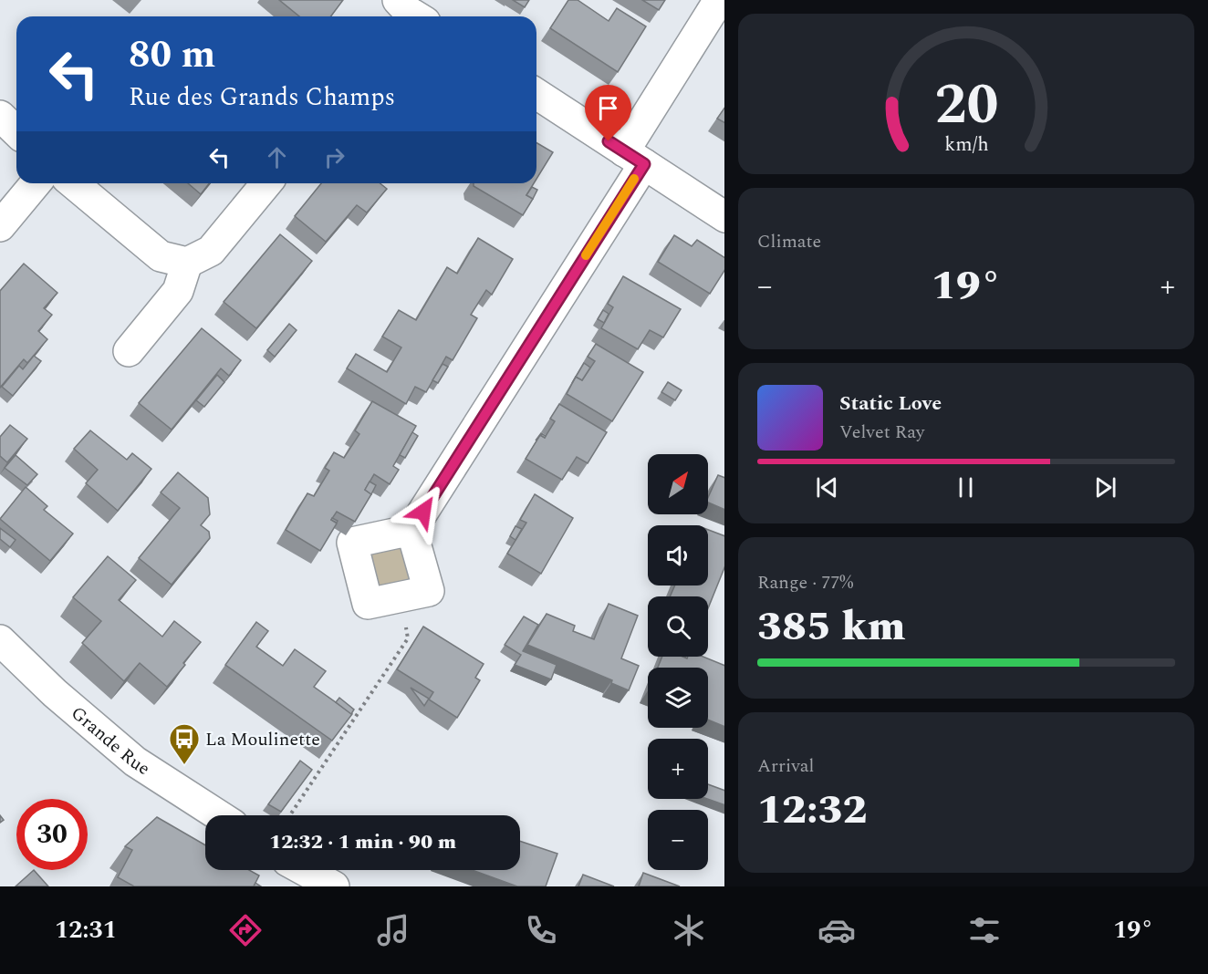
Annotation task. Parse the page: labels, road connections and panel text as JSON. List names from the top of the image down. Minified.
{"streets":{"street":["Grande Rue"]},"places":{"bus stop":["La Moulinette"]},"north":"top right","page":{"turn":["80 m","Rue des Grands Champs"],"tile":["Climate",["Range · 77%","385 km"],["Arrival","12:32"]],"heat":["−","19°","+"],"song":["Static Love","Velvet Ray"],"map_buttons":["+","−"],"limit":"30","trip":"12:32 · 1 min · 90 m","tabs":["12:31","19°"],"gauge":["20","km/h"]}}
